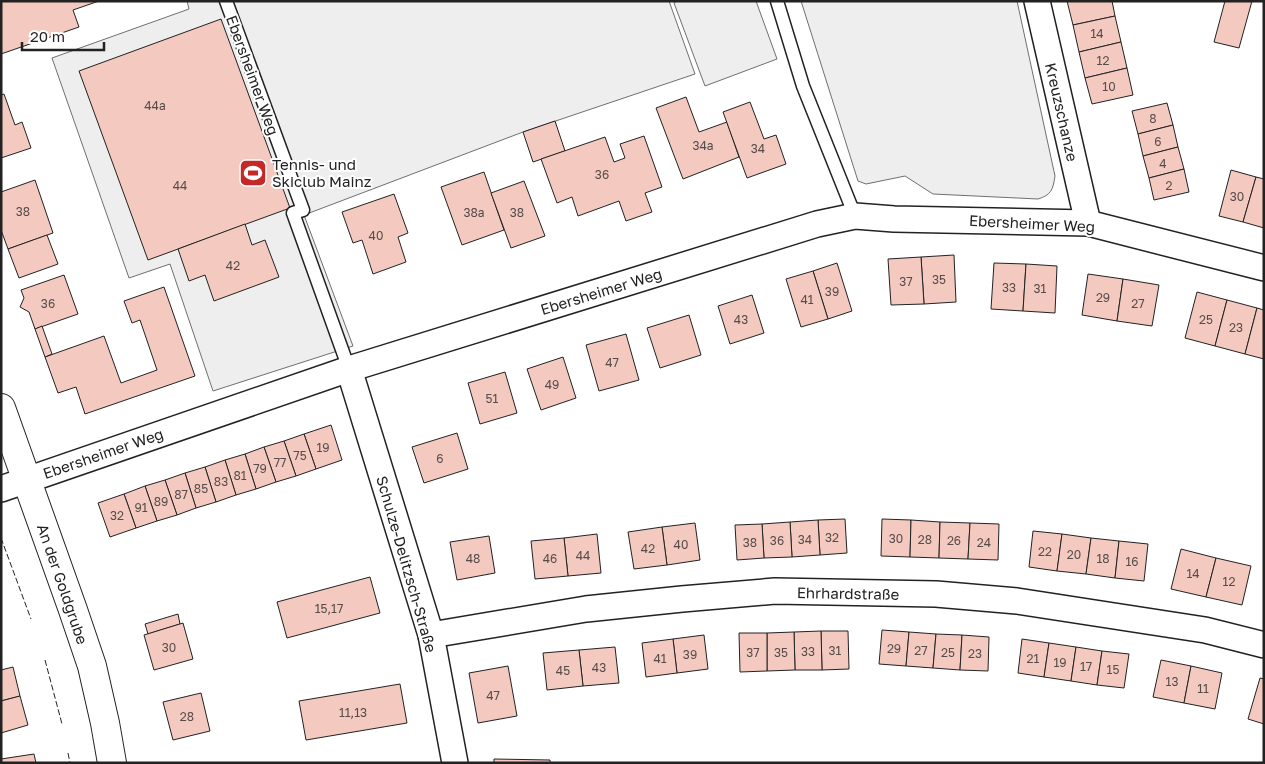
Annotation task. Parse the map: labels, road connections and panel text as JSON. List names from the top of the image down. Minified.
{"streets":{"street":["Ebersheimer Weg","Kreuzschanze","Schulze-Delitzsch-Straße","An der Goldgrube","Ehrhardstraße"]},"crossings":[["Ebersheimer Weg","Kreuzschanze"],["Ebersheimer Weg","Schulze-Delitzsch-Straße"],["Ebersheimer Weg","An der Goldgrube"],["Schulze-Delitzsch-Straße","Ehrhardstraße"]],"places":{"sports":["Tennis- und Skiclub Mainz"]},"house_numbers":["14","12","10","44a","8","6","34a","34","4","36","44","2","30","38","38a","38","40","42","35","37","33","31","39","29","41","36","27","43","25","23","47","49","51","19","75","6","77","79","81","83","85","87","89","91","32","32","30","34","28","36","26","38","24","40","42","22","20","44","48","46","18","16","14","12","15,17","30","29","31","27","33","37","35","25","23","39","41","21","19","17","43","15","45","13","11","47","11,13","28"],"scale_bar":"20 m"}
